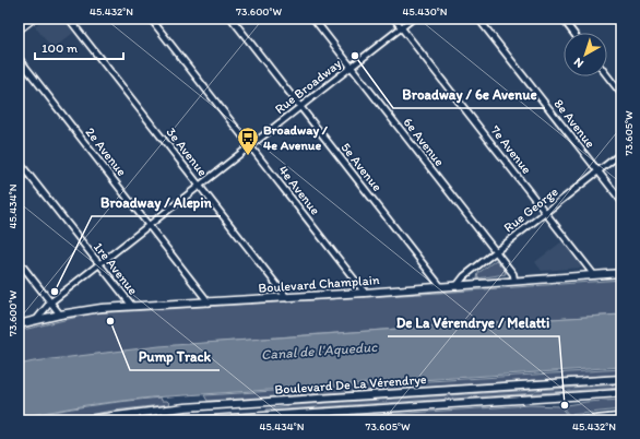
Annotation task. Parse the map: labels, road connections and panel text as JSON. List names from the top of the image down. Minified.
{"streets":{"main road":["Boulevard Champlain","Boulevard De La Vérendrye"],"street":["Rue Broadway","8e Avenue","6e Avenue","7e Avenue","2e Avenue","3e Avenue","5e Avenue","4e Avenue","Rue George","1re Avenue"]},"crossings":[["Rue Broadway","6e Avenue"],["Rue Broadway","7e Avenue"],["Rue Broadway","2e Avenue"],["Rue Broadway","3e Avenue"],["Rue Broadway","5e Avenue"],["Rue Broadway","4e Avenue"],["Rue Broadway","1re Avenue"],["Rue Broadway","Boulevard Champlain"],["8e Avenue","Rue George"],["6e Avenue","Rue George"],["6e Avenue","Boulevard Champlain"],["7e Avenue","Rue George"],["7e Avenue","Boulevard Champlain"],["2e Avenue","Boulevard Champlain"],["3e Avenue","Boulevard Champlain"],["5e Avenue","Boulevard Champlain"],["4e Avenue","Boulevard Champlain"],["Rue George","Boulevard Champlain"],["1re Avenue","Boulevard Champlain"]],"water":["Canal de l'Aqueduc"],"places":{"other":["Broadway / 6e Avenue","Broadway / Alepin","Pump Track","De La Vérendrye / Melatti"],"bus stop":["Broadway / 4e Avenue"]},"scale_bar":"100 m","north":"bottom left","coordinates":["45.432°N","73.600°W","45.430°N","73.605°W","45.434°N"]}
